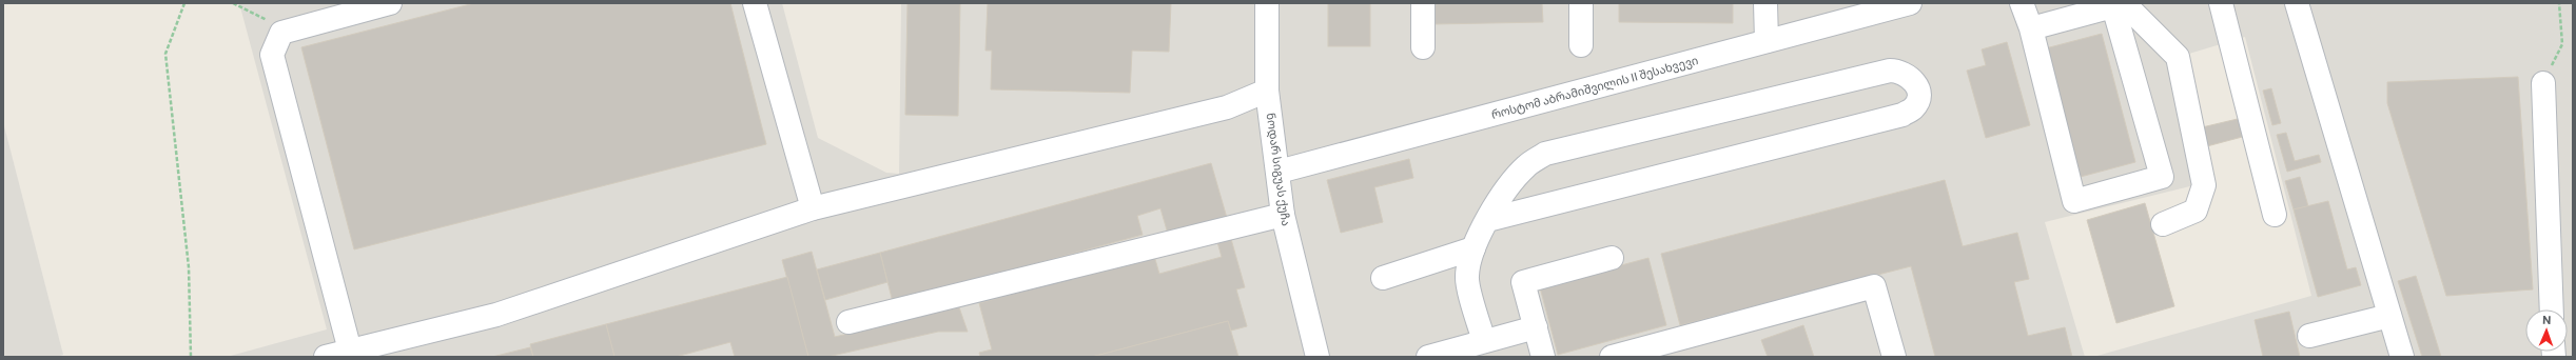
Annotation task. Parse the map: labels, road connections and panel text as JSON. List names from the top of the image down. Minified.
{"streets":{"street":["როსტომ აბრამიშვილის II შესახვევი","ნოდარ სიგუას ქუჩა"]},"crossings":[["როსტომ აბრამიშვილის II შესახვევი","ნოდარ სიგუას ქუჩა"]],"north":"top"}
